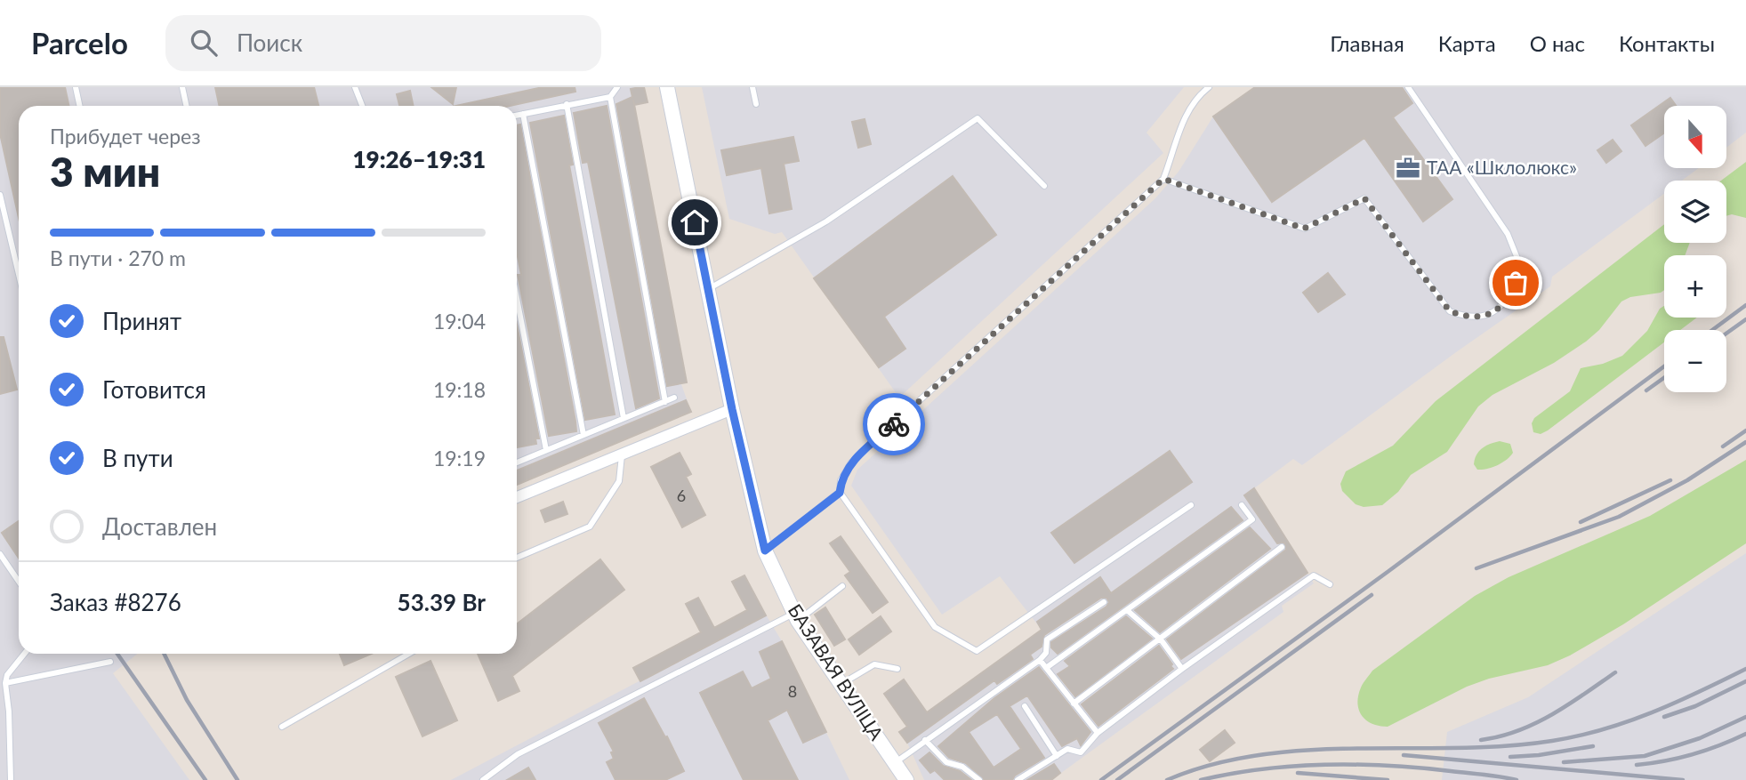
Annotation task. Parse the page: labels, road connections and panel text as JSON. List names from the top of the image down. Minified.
{"streets":{"street":["БАЗАВАЯ ВУЛІЦА"]},"places":{"office":["ТАА «Шклолюкс»"]},"house_numbers":["6","8"],"north":"bottom","page":{"header":"Parcelo","search":"Поиск","nav":["Главная","Карта","О нас","Контакты"],"map_buttons":["+","−"],"heading":["3 мин","Прибудет через","19:26–19:31"],"panel":["Заказ #8276","53.39 Br"],"bar":"В пути · 270 m","list":[["Принят","19:04"],["Готовится","19:18"],["В пути","19:19"],"Доставлен"]}}
